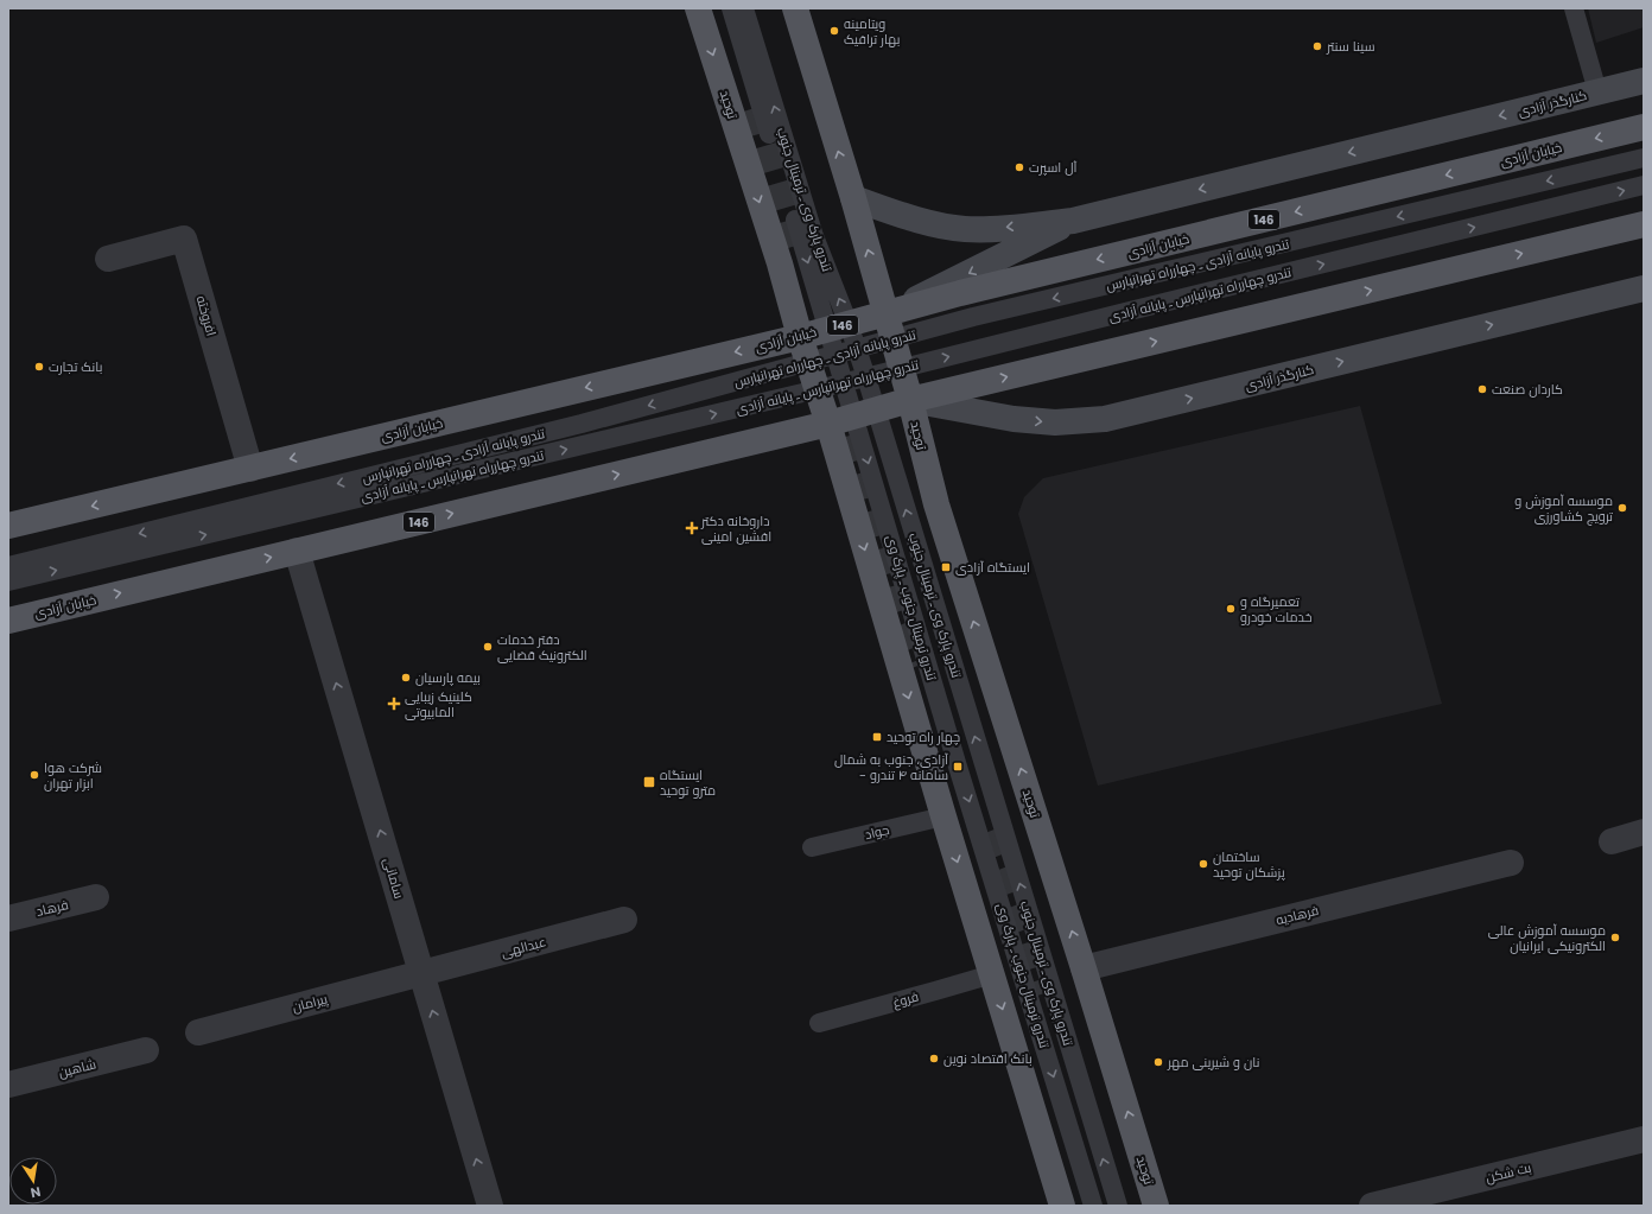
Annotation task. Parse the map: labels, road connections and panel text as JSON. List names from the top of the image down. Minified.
{"streets":{"main road":["کنارگذر آزادی","توحید","خیابان آزادی","146"],"street":["افروخته","سامانی","فرهاد","فرهادیه","عبدالهی","پیرامان","شاهین","بت شکن"],"lane":["تندرو پارک وی ـ ترمینال جنوب","تندرو پایانه آزادی ـ چهارراه تهرانپارس","تندرو چهارراه تهرانپارس ـ پایانه آزادی","تندرو ترمینال جنوب ـ پارک وی","جواد","فروغ"]},"crossings":[["کنارگذر آزادی","توحید"],["کنارگذر آزادی","خیابان آزادی"],["توحید","خیابان آزادی"],["توحید","تندرو پایانه آزادی ـ چهارراه تهرانپارس"],["توحید","تندرو چهارراه تهرانپارس ـ پایانه آزادی"],["توحید","فرهادیه"],["خیابان آزادی","تندرو پارک وی ـ ترمینال جنوب"],["خیابان آزادی","افروخته"],["خیابان آزادی","تندرو ترمینال جنوب ـ پارک وی"],["خیابان آزادی","سامانی"],["تندرو پارک وی ـ ترمینال جنوب","تندرو پایانه آزادی ـ چهارراه تهرانپارس"],["تندرو پارک وی ـ ترمینال جنوب","تندرو چهارراه تهرانپارس ـ پایانه آزادی"],["تندرو پارک وی ـ ترمینال جنوب","تندرو ترمینال جنوب ـ پارک وی"],["تندرو پایانه آزادی ـ چهارراه تهرانپارس","تندرو ترمینال جنوب ـ پارک وی"],["تندرو چهارراه تهرانپارس ـ پایانه آزادی","تندرو ترمینال جنوب ـ پارک وی"],["سامانی","عبدالهی"],["سامانی","پیرامان"],["عبدالهی","پیرامان"]],"one_way":["تندرو پارک وی ـ ترمینال جنوب","تندرو پایانه آزادی ـ چهارراه تهرانپارس","تندرو چهارراه تهرانپارس ـ پایانه آزادی","تندرو ترمینال جنوب ـ پارک وی","سامانی"],"places":{"other":["ویتامینه بهار ترافیک","سینا سنتر","آل اسپرت","بانک تجارت","کاردان صنعت","موسسه آموزش و ترویج کشاورزی","تعمیرگاه و خدمات خودرو","دفتر خدمات الکترونیک قضایی","بیمه پارسیان","شرکت هوا ابزار تهران","ساختمان پزشکان توحید","موسسه آموزش عالی الکترونیکی ایرانیان","بانک اقتصاد نوین","نان و شیرینی مهر"],"health":["داروخانه دکتر افشین امینی","کلینیک زیبایی المابیوتی"],"transit":["ایستگاه آزادی","چهار راه توحید","آزادی، جنوب به شمال - سامانه ۴ تندرو","ایستگاه مترو توحید"]},"north":"bottom"}
